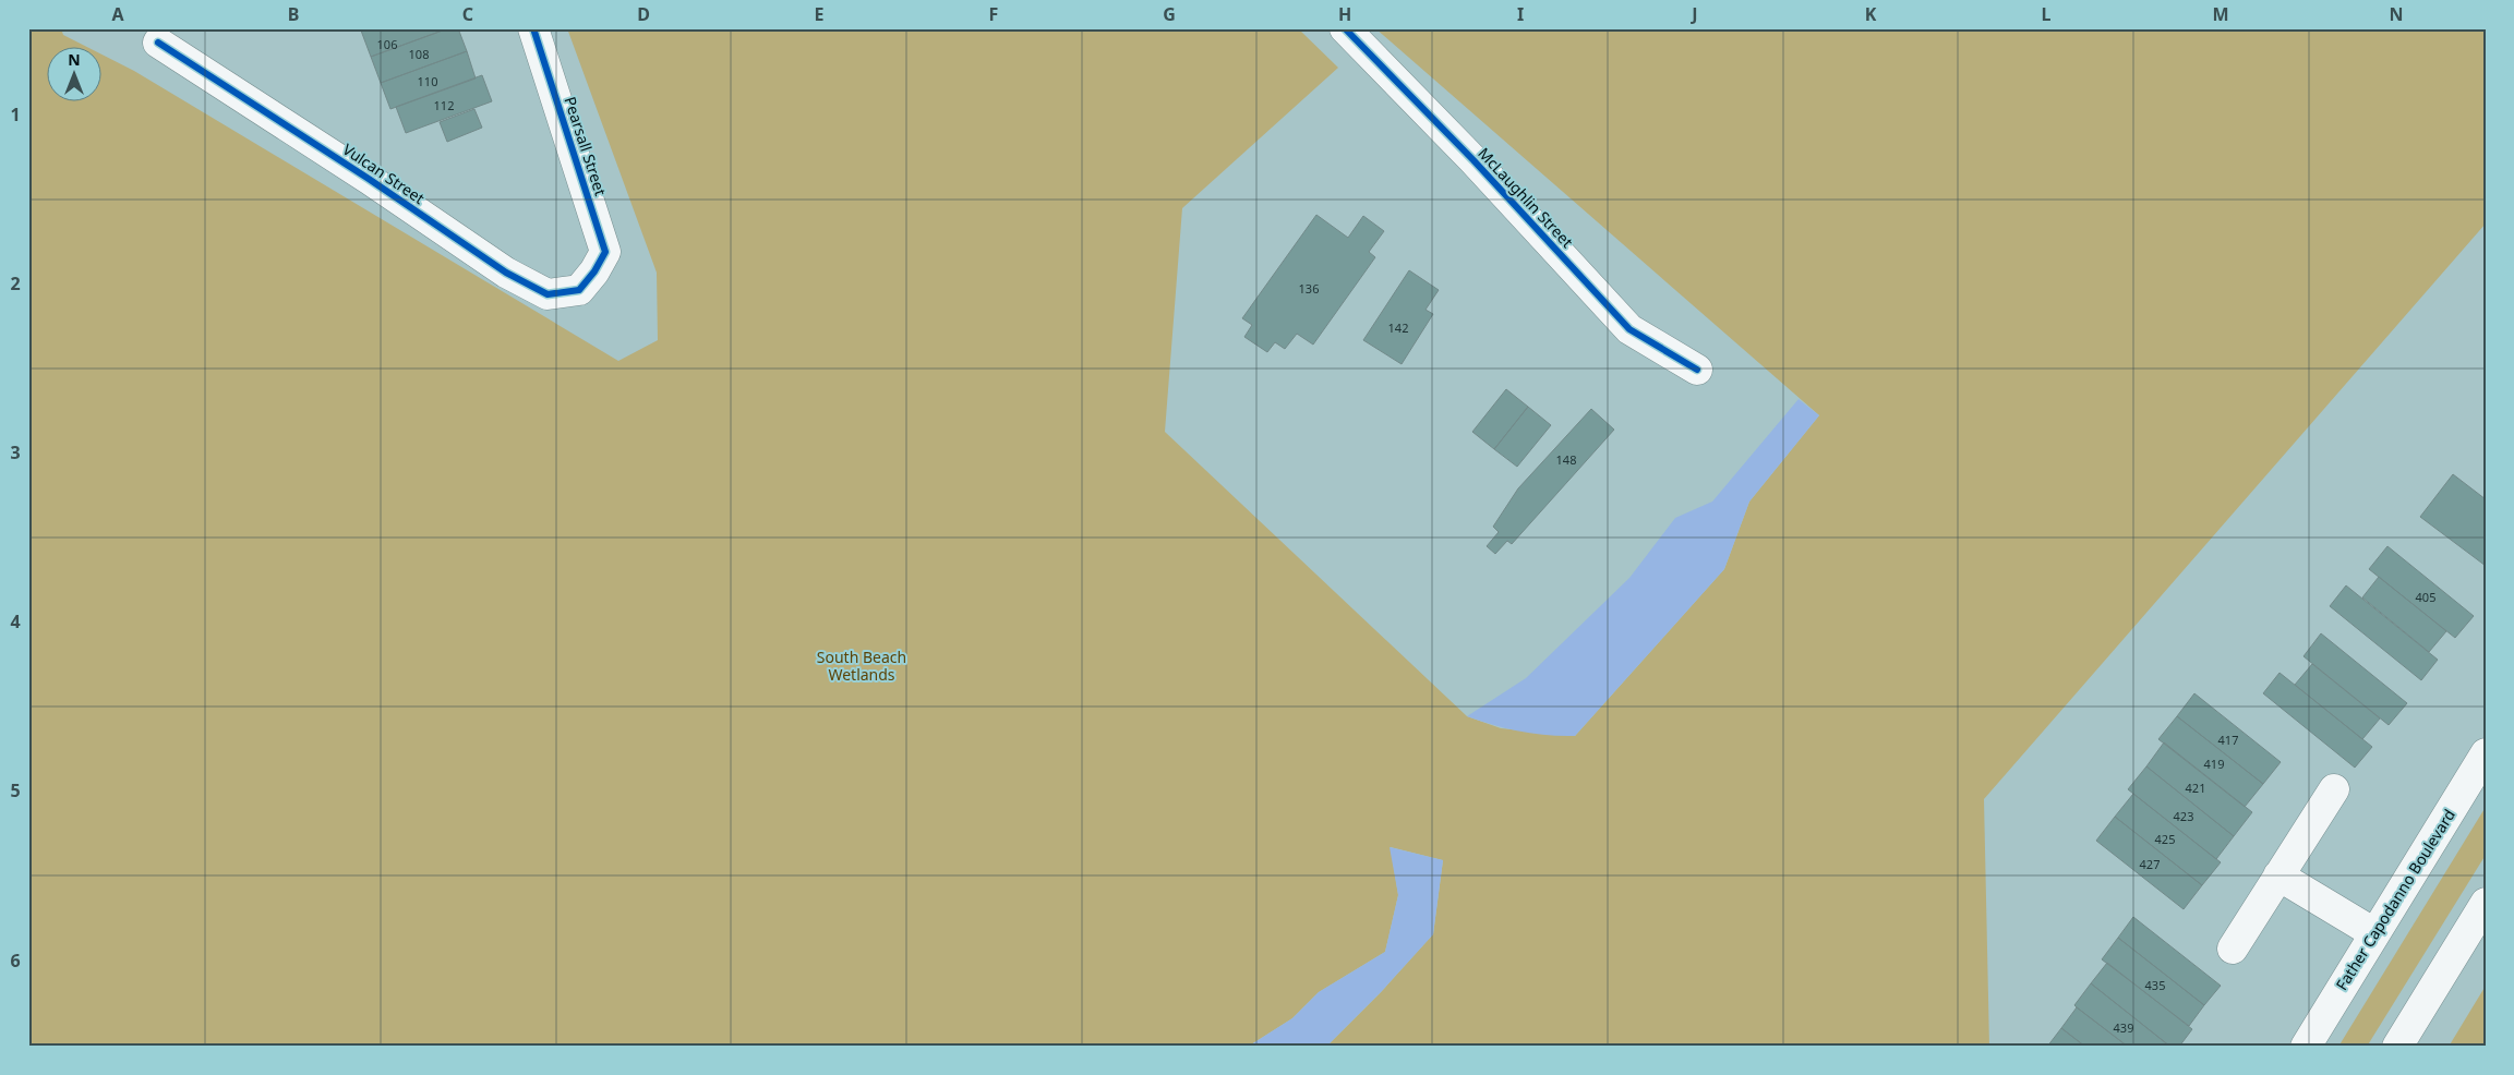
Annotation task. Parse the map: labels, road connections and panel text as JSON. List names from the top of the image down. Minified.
{"streets":{"street":["Pearsall Street","Vulcan Street","McLaughlin Street","Father Capodanno Boulevard"]},"crossings":[["Pearsall Street","Vulcan Street"]],"parks":["South Beach Wetlands"],"house_numbers":["106","108","110","112","136","142","148","405","417","419","421","423","425","427","435","439"],"north":"top","grid":{"columns":["A","B","C","D","E","F","G","H","I","J","K","L","M","N"],"rows":["1","2","3","4","5","6"]}}
